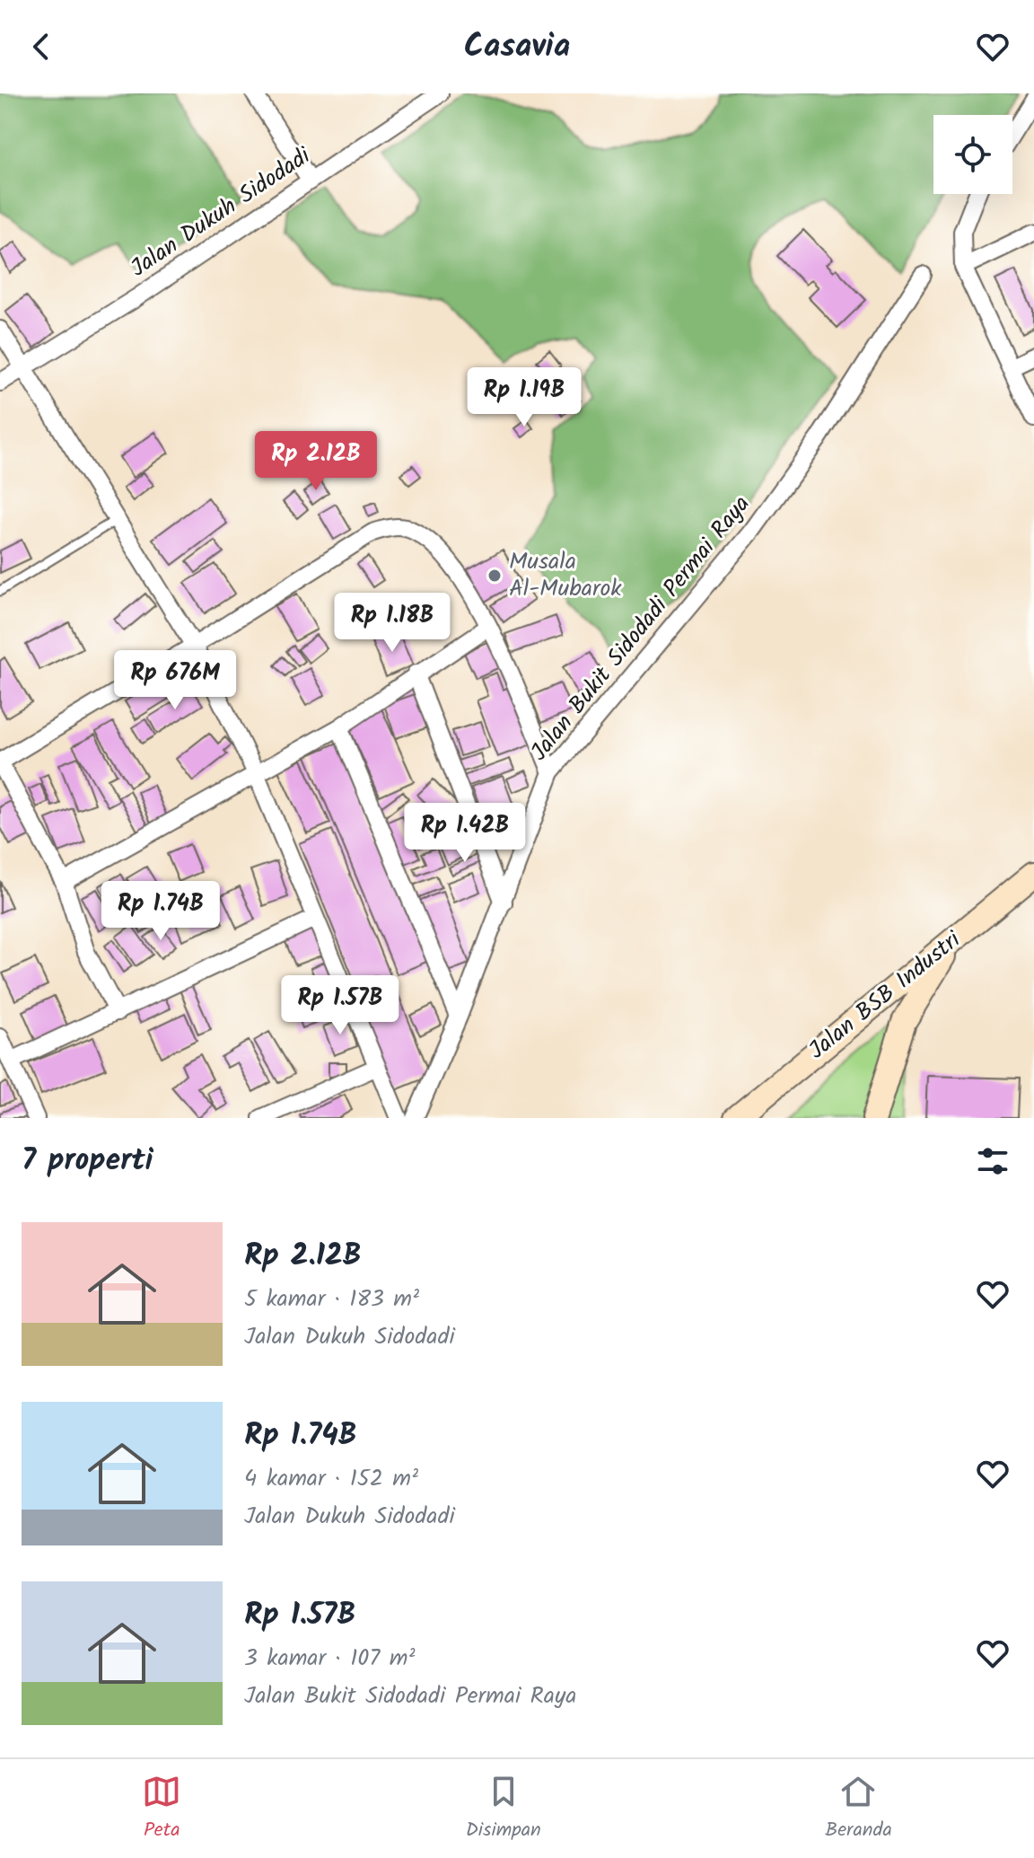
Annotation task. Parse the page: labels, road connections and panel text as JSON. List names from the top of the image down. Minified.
{"streets":{"street":["Jalan Dukuh Sidodadi","Jalan Bukit Sidodadi Permai Raya","Jalan BSB Industri"]},"places":["Musala Al-Mubarok"],"page":{"header":"Casavia","price":["Rp 1.19B","Rp 2.12B","Rp 1.18B","Rp 676M","Rp 1.42B","Rp 1.74B","Rp 1.57B"],"heading":"7 properti","list":[{"name":"Rp 2.12B","note":"5 kamar · 183 m² · Jalan Dukuh Sidodadi"},{"name":"Rp 1.74B","note":"4 kamar · 152 m² · Jalan Dukuh Sidodadi"},{"name":"Rp 1.57B","note":"3 kamar · 107 m² · Jalan Bukit Sidodadi Permai Raya"}],"tabs":["Peta","Disimpan","Beranda"]}}
